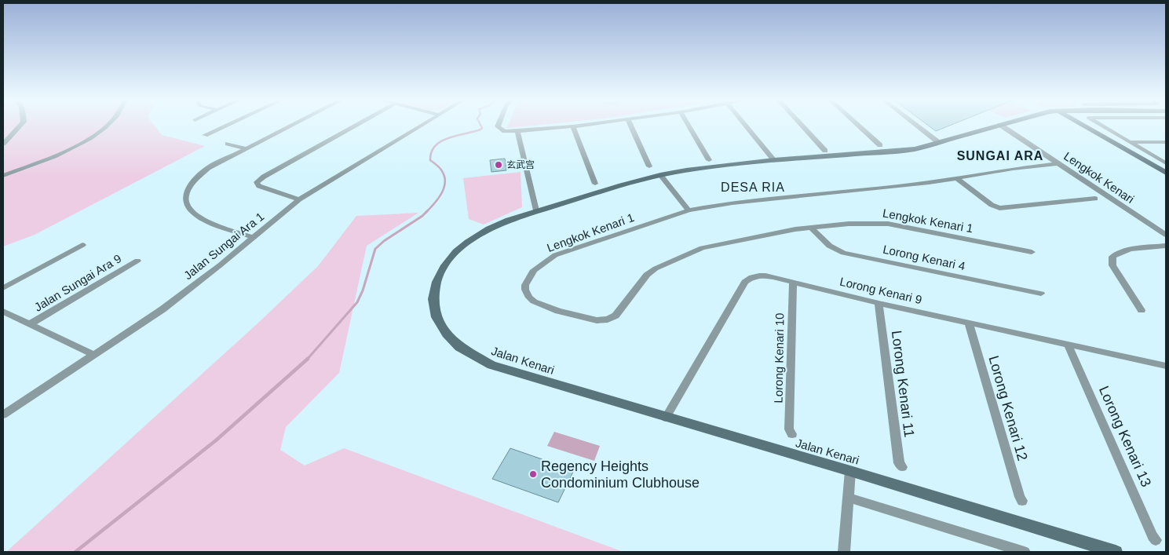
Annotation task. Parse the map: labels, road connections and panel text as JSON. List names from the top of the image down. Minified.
{"streets":{"street":["Lengkok Kenari","Lengkok Kenari 1","Jalan Sungai Ara 1","Lorong Kenari 4","Jalan Sungai Ara 9","Lorong Kenari 9","Lorong Kenari 10","Jalan Kenari","Lorong Kenari 11","Lorong Kenari 12","Lorong Kenari 13"]},"crossings":[["Lengkok Kenari","Lengkok Kenari 1"],["Lengkok Kenari 1","Lorong Kenari 4"],["Lorong Kenari 9","Lorong Kenari 10"],["Lorong Kenari 9","Jalan Kenari"],["Lorong Kenari 9","Lorong Kenari 11"],["Lorong Kenari 9","Lorong Kenari 12"],["Lorong Kenari 9","Lorong Kenari 13"]],"districts":["SUNGAI ARA","DESA RIA"],"places":["玄武宫","Regency Heights Condominium Clubhouse"]}
